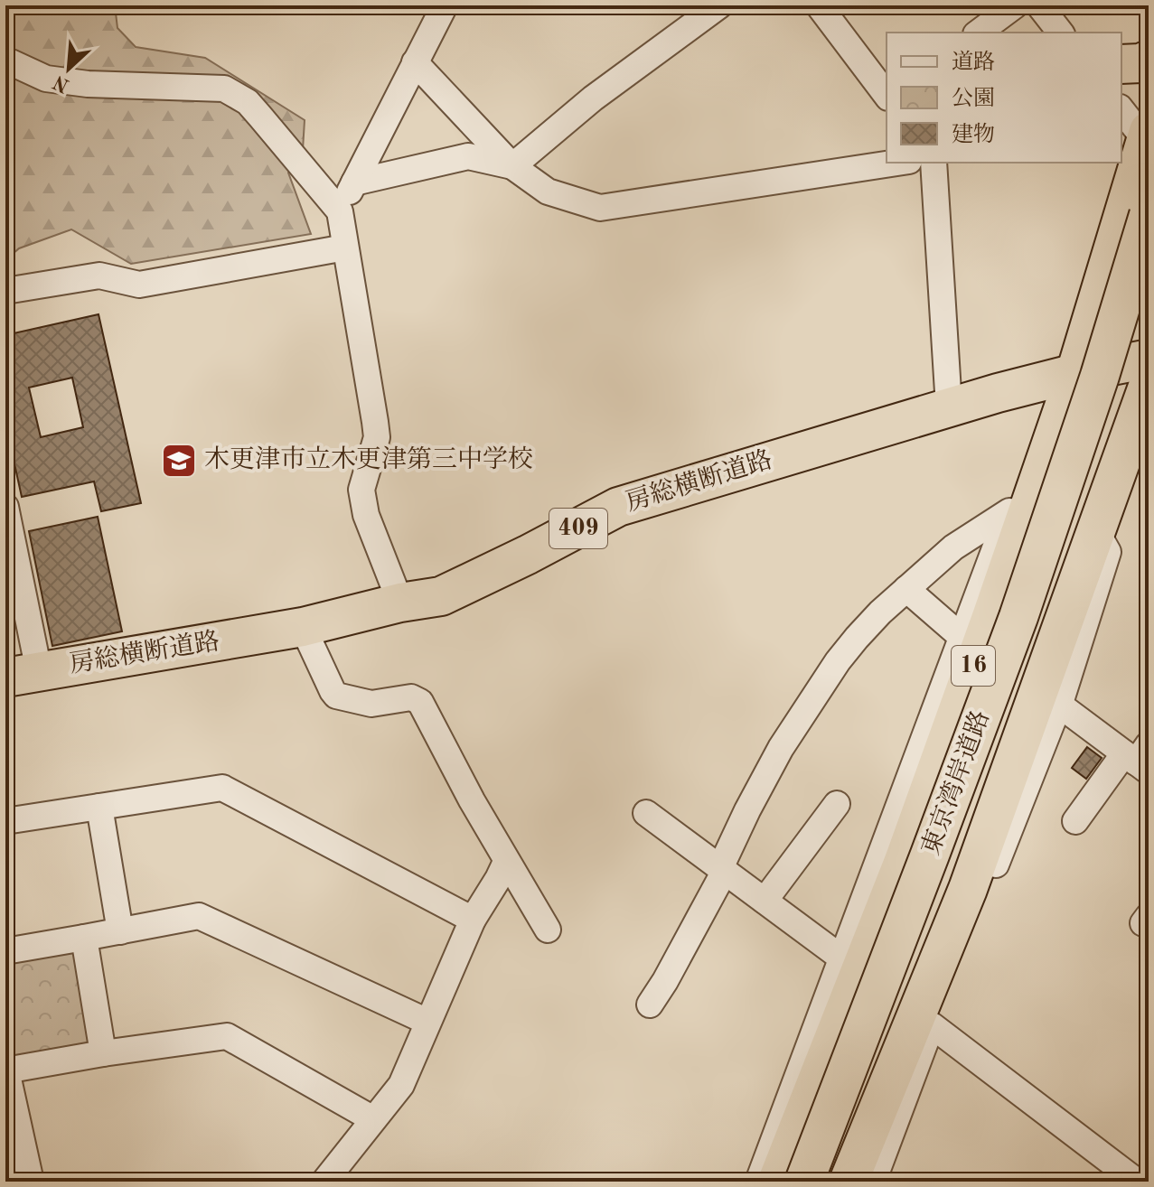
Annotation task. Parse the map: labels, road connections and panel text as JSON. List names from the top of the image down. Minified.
{"streets":{"highway":["房総横断道路","409","16","東京湾岸道路"]},"crossings":[["房総横断道路","16"]],"places":{"school or university":["木更津市立木更津第三中学校"]},"legend":["道路","公園","建物"],"north":"bottom left"}
